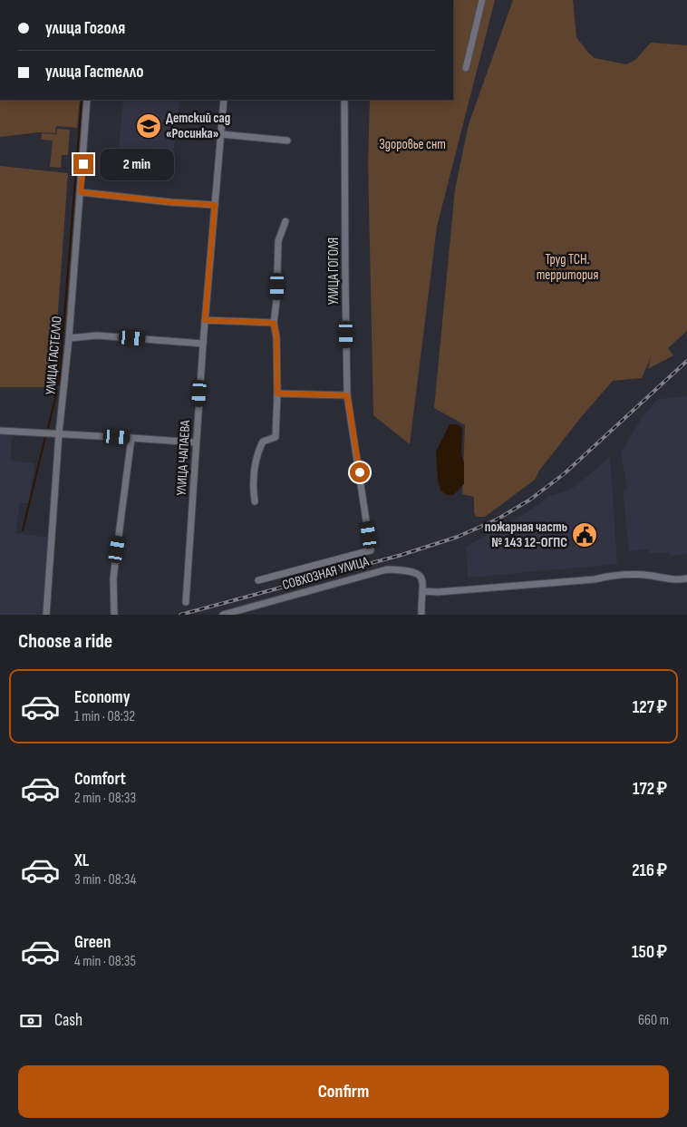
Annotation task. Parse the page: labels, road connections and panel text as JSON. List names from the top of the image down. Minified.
{"streets":{"street":["УЛИЦА ГОГОЛЯ","УЛИЦА ГАСТЕЛЛО","УЛИЦА ЧАПАЕВА","СОВХОЗНАЯ УЛИЦА"]},"parks":["Здоровье снт","Труд ТСН. территория"],"places":{"school or university":["Детский сад «Росинка»"],"public building":["пожарная часть № 143 12-ОГПС"]},"page":{"banner":["улица Гоголя","улица Гастелло"],"bubble":"2 min","heading":"Choose a ride","list":[{"name":"Economy","note":"1 min · 08:32","value":"127 ₽"},{"name":"Comfort","note":"2 min · 08:33","value":"172 ₽"},{"name":"XL","note":"3 min · 08:34","value":"216 ₽"},{"name":"Green","note":"4 min · 08:35","value":"150 ₽"}],"pay":["Cash","660 m"],"buttons":"Confirm"}}
